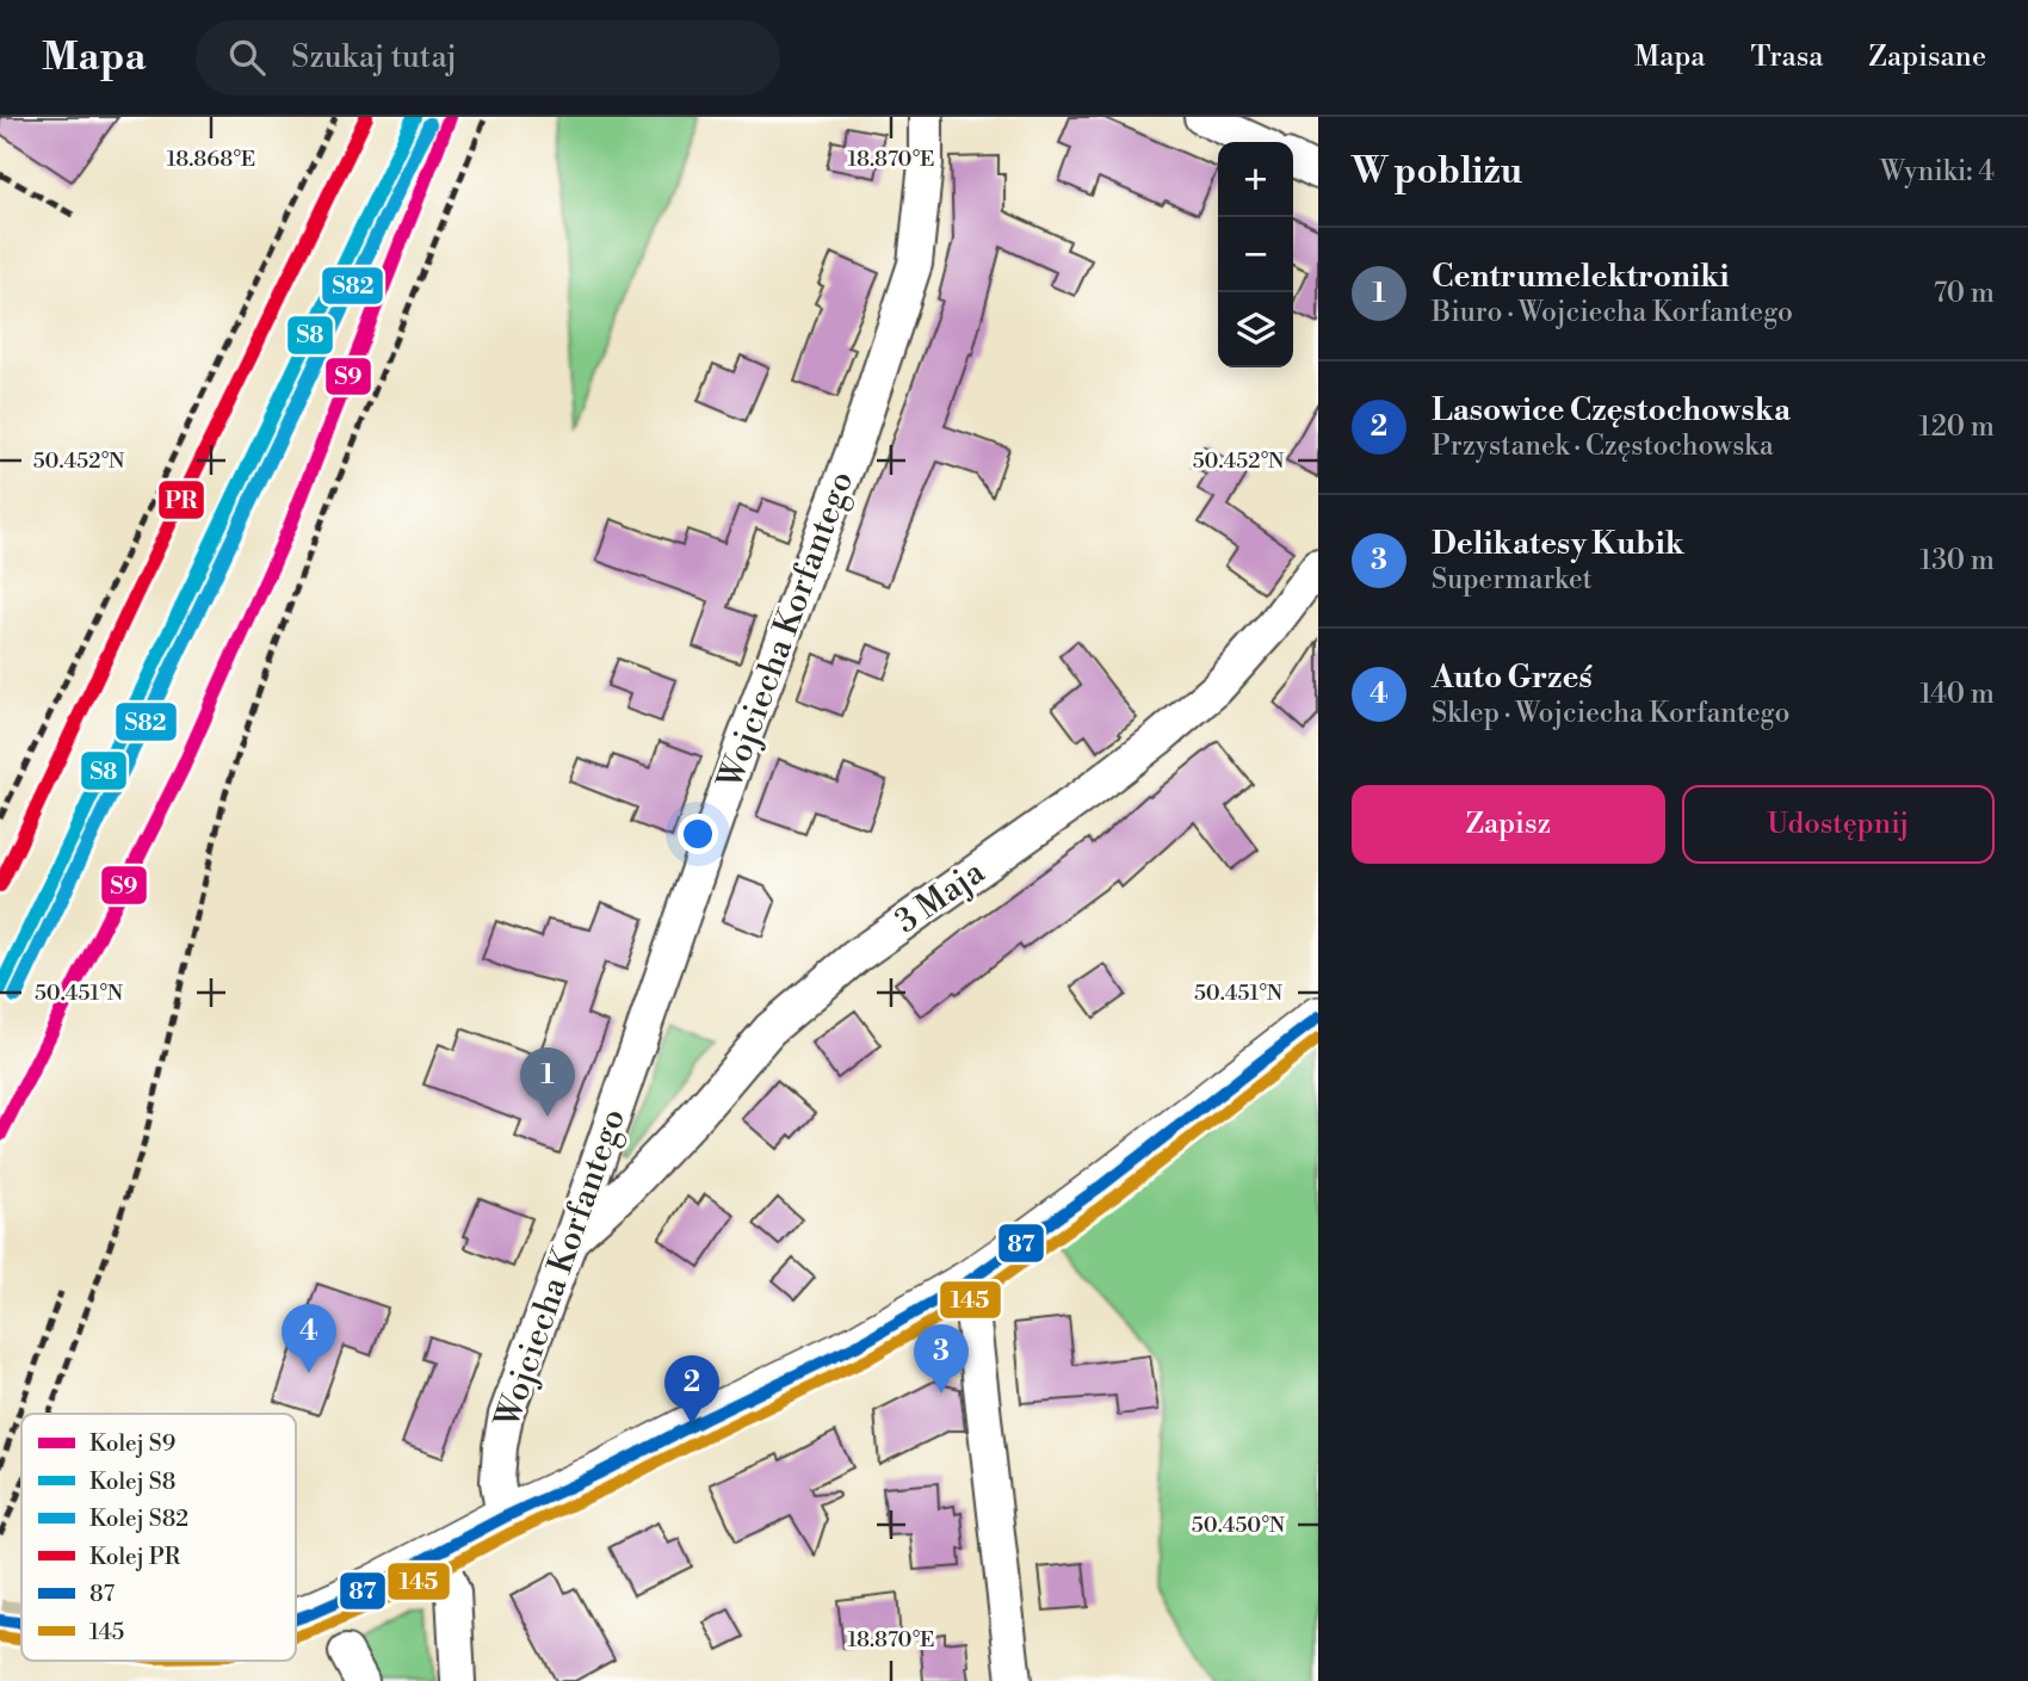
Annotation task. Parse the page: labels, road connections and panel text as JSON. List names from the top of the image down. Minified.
{"streets":{"street":["Wojciecha Korfantego","3 Maja"]},"crossings":[["Wojciecha Korfantego","3 Maja"]],"lines":["rail line S9","rail line S8","rail line PR","rail line S82","transit line 87","transit line 145"],"legend":["Kolej S9","Kolej S8","Kolej S82","Kolej PR","87","145"],"page":{"header":"Mapa","search":"Szukaj tutaj","nav":["Mapa","Trasa","Zapisane"],"heading":["W pobliżu","Wyniki: 4"],"map_buttons":["+","−"],"list":[{"mark":"1","name":"Centrumelektroniki","note":"Biuro · Wojciecha Korfantego","value":"70 m"},{"mark":"2","name":"Lasowice Częstochowska","note":"Przystanek · Częstochowska","value":"120 m"},{"mark":"3","name":"Delikatesy Kubik","note":"Supermarket","value":"130 m"},{"mark":"4","name":"Auto Grześ","note":"Sklep · Wojciecha Korfantego","value":"140 m"}],"buttons":["Zapisz","Udostępnij"],"pins":["1","4","3","2"]},"coordinates":["18.868°E","18.870°E","50.452°N","50.451°N","50.450°N"]}
